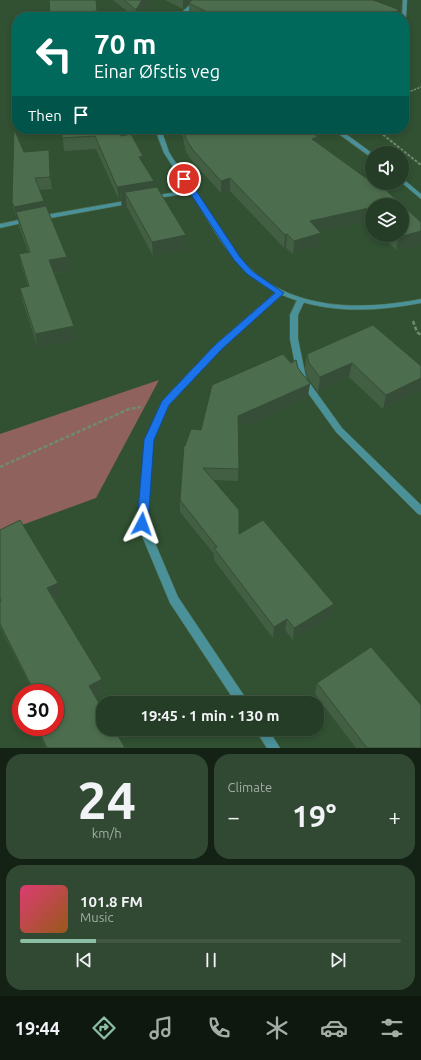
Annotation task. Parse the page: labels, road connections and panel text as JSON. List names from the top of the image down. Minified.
{"page":{"turn":["70 m","Einar Øfstis veg"],"then":"Then","limit":"30","trip":"19:45 · 1 min · 130 m","tile":[["24","km/h"],"Climate"],"heat":["−","19°","+"],"song":["101.8 FM","Music"],"tabs":"19:44"}}
